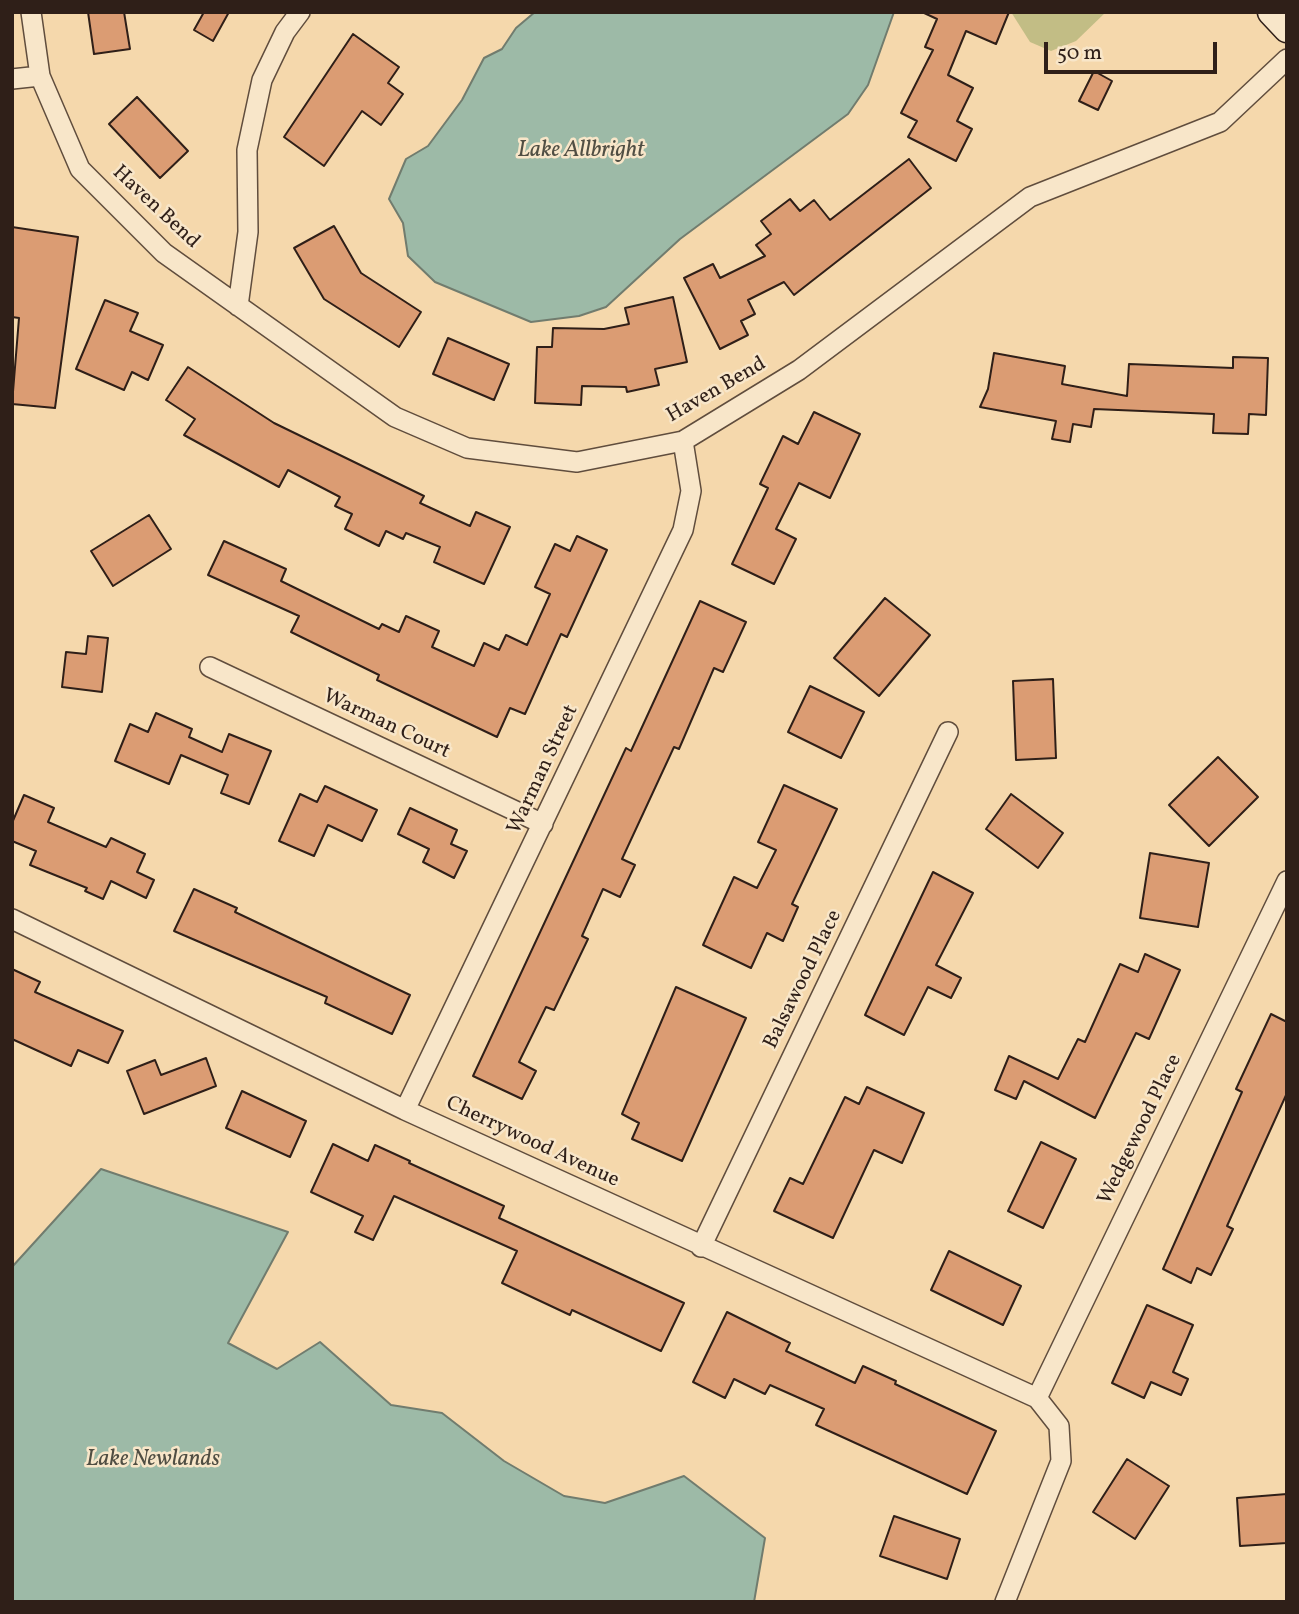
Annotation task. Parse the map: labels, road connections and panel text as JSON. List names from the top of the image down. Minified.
{"streets":{"street":["Haven Bend","Warman Court","Warman Street","Balsawood Place","Wedgewood Place","Cherrywood Avenue"]},"crossings":[["Haven Bend","Warman Street"],["Warman Court","Warman Street"],["Warman Street","Cherrywood Avenue"],["Balsawood Place","Cherrywood Avenue"],["Wedgewood Place","Cherrywood Avenue"]],"water":["Lake Allbright","Lake Newlands"],"scale_bar":"50 m"}
